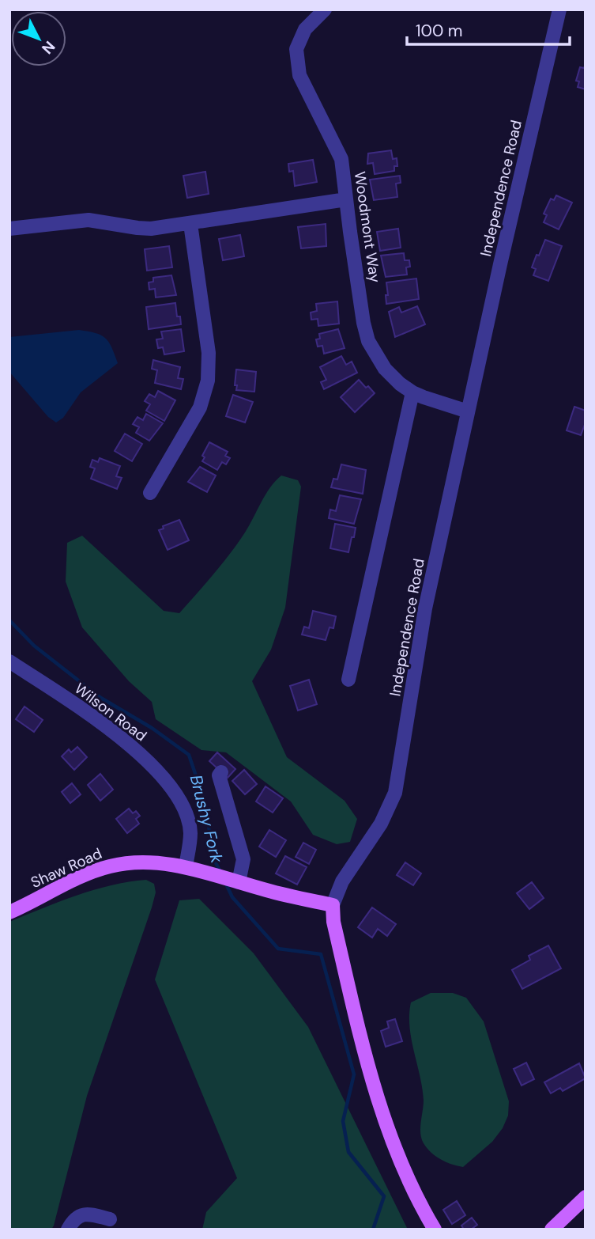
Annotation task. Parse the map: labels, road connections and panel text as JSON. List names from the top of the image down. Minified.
{"streets":{"main road":["Independence Road","Shaw Road"],"street":["Woodmont Way","Wilson Road"]},"crossings":[["Independence Road","Woodmont Way"],["Independence Road","Shaw Road"],["Wilson Road","Shaw Road"]],"water":["Brushy Fork"],"scale_bar":"100 m","north":"bottom right"}
